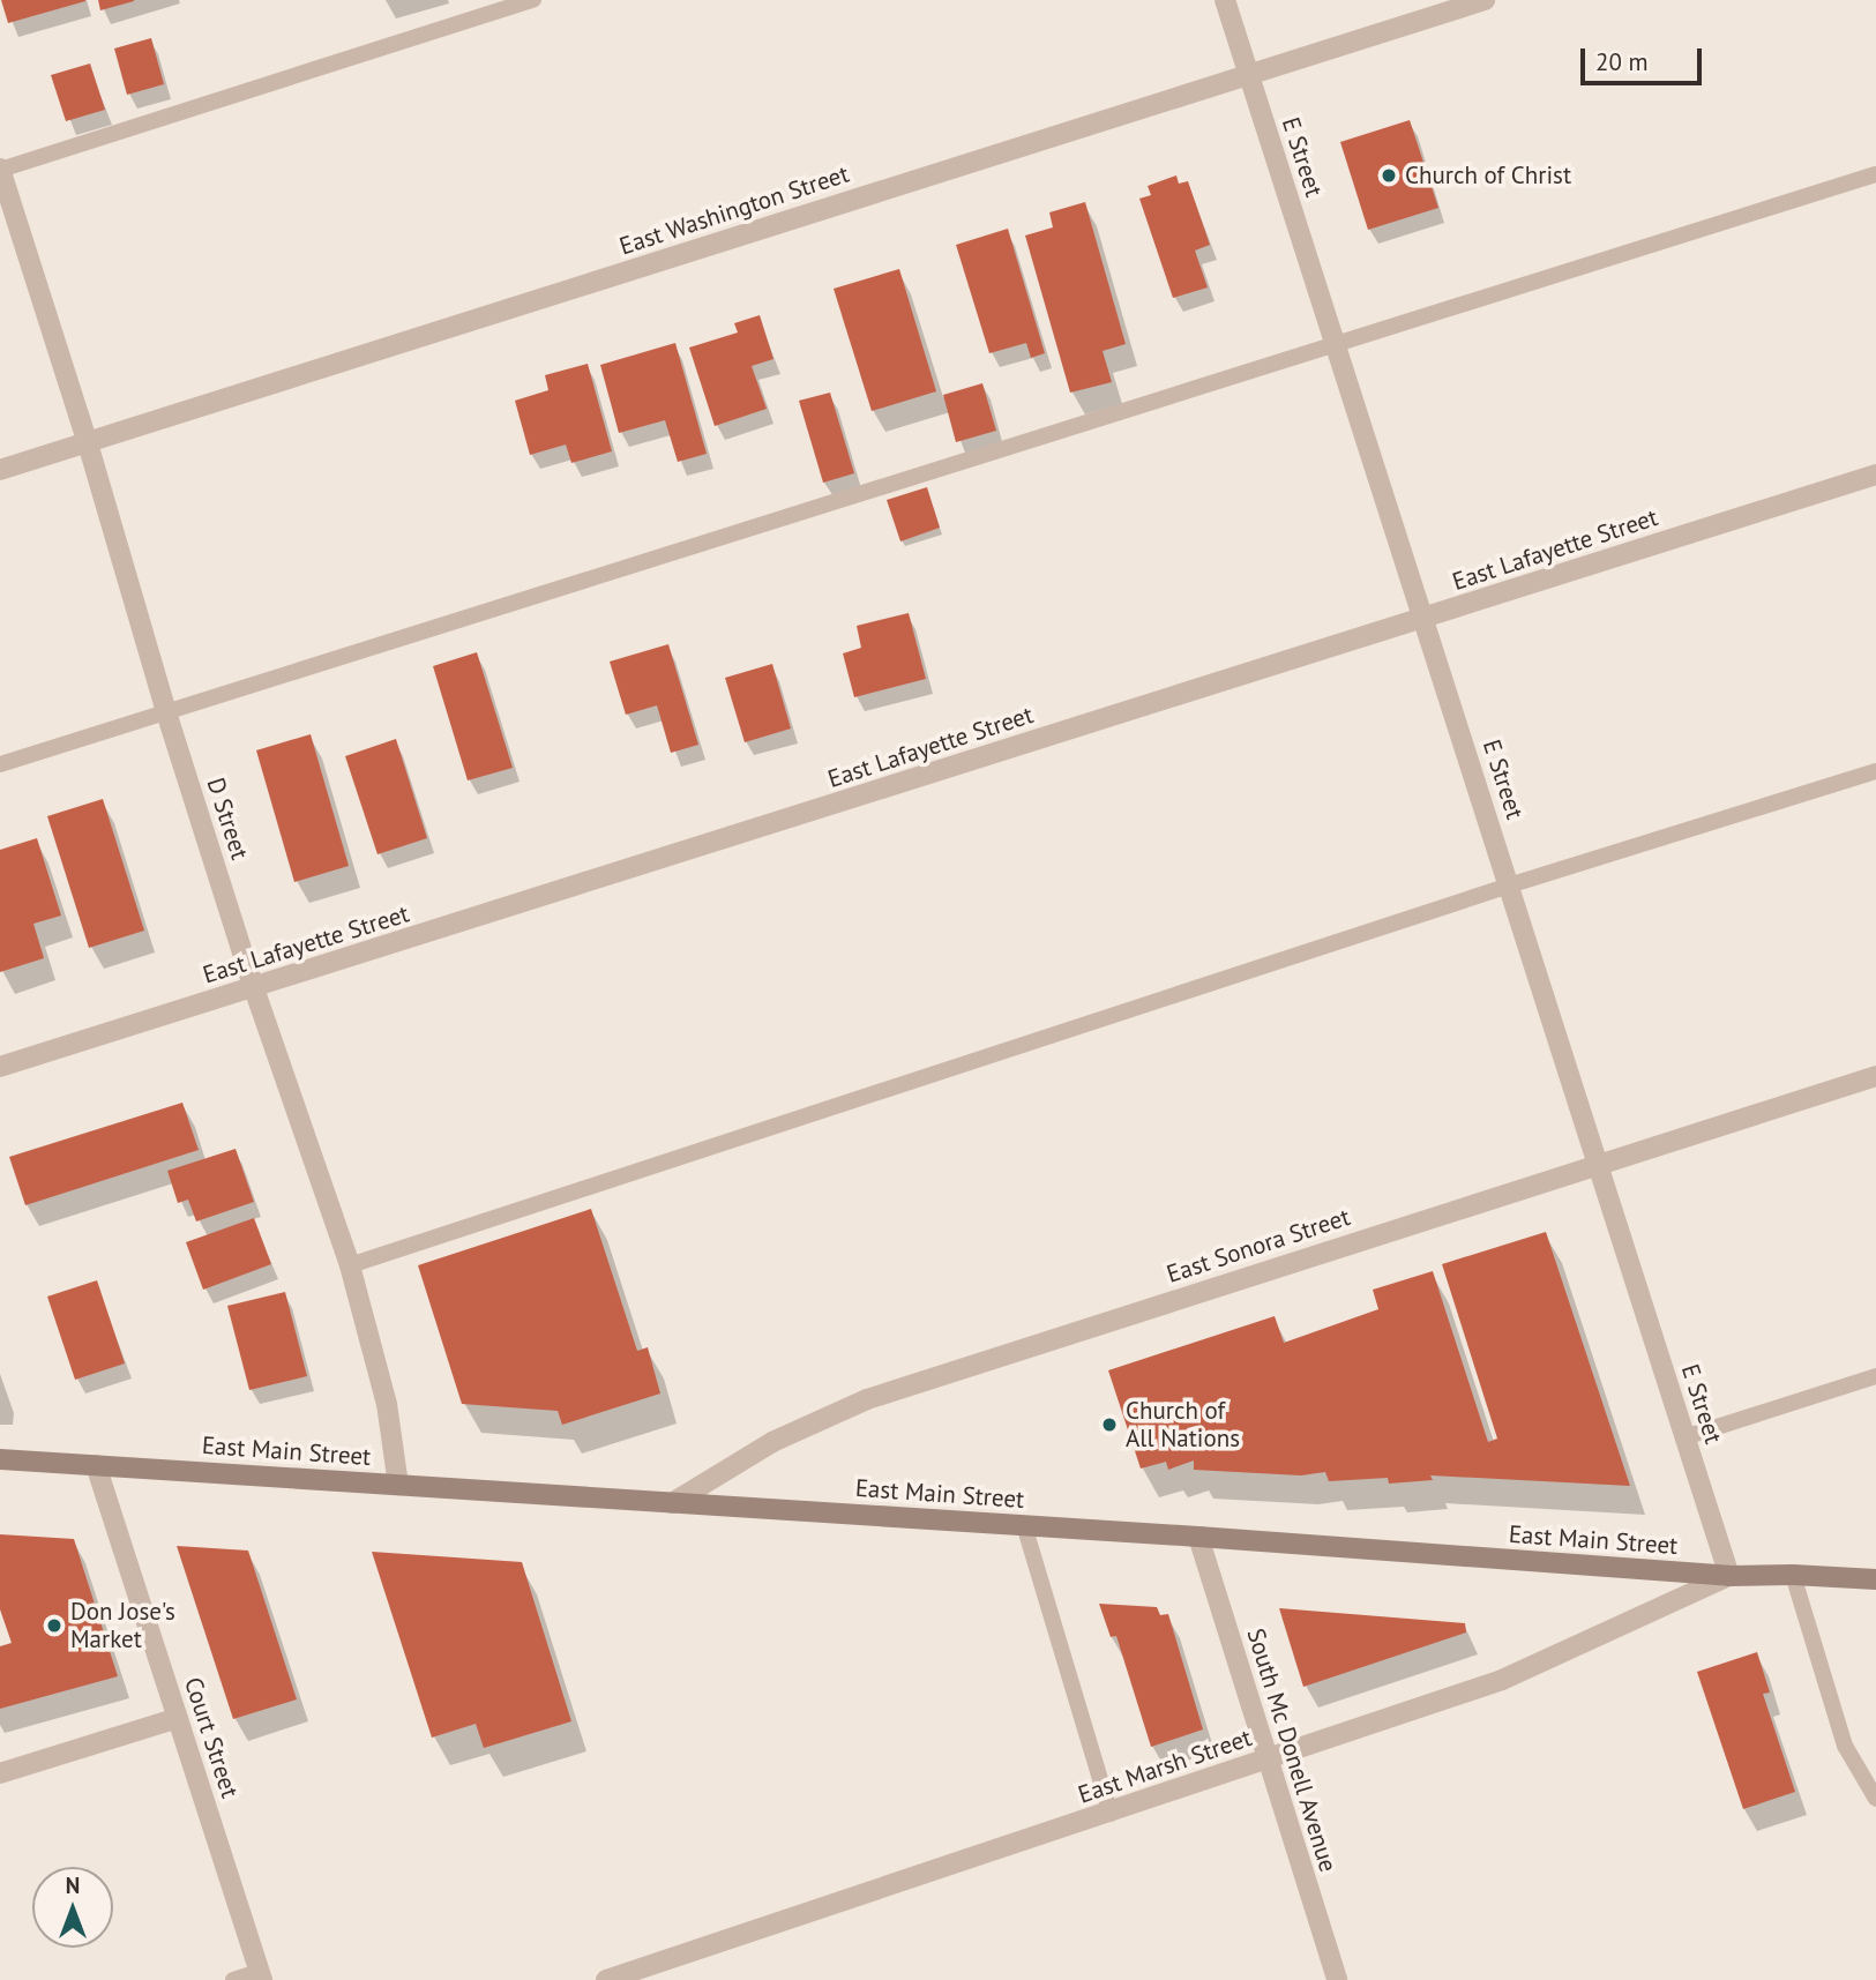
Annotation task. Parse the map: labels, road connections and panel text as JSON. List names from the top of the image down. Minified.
{"streets":{"main road":["East Main Street"],"street":["E Street","East Washington Street","East Lafayette Street","D Street","East Sonora Street","Court Street","South Mc Donell Avenue","East Marsh Street"]},"crossings":[["E Street","East Washington Street"],["E Street","East Lafayette Street"],["E Street","East Sonora Street"],["E Street","East Main Street"],["E Street","East Marsh Street"],["East Washington Street","D Street"],["East Lafayette Street","D Street"],["D Street","East Main Street"],["East Sonora Street","East Main Street"],["East Main Street","Court Street"],["East Main Street","South Mc Donell Avenue"],["East Main Street","East Marsh Street"],["South Mc Donell Avenue","East Marsh Street"]],"places":["Church of Christ","Church of All Nations","Don Jose's Market"],"scale_bar":"20 m","north":"top"}
